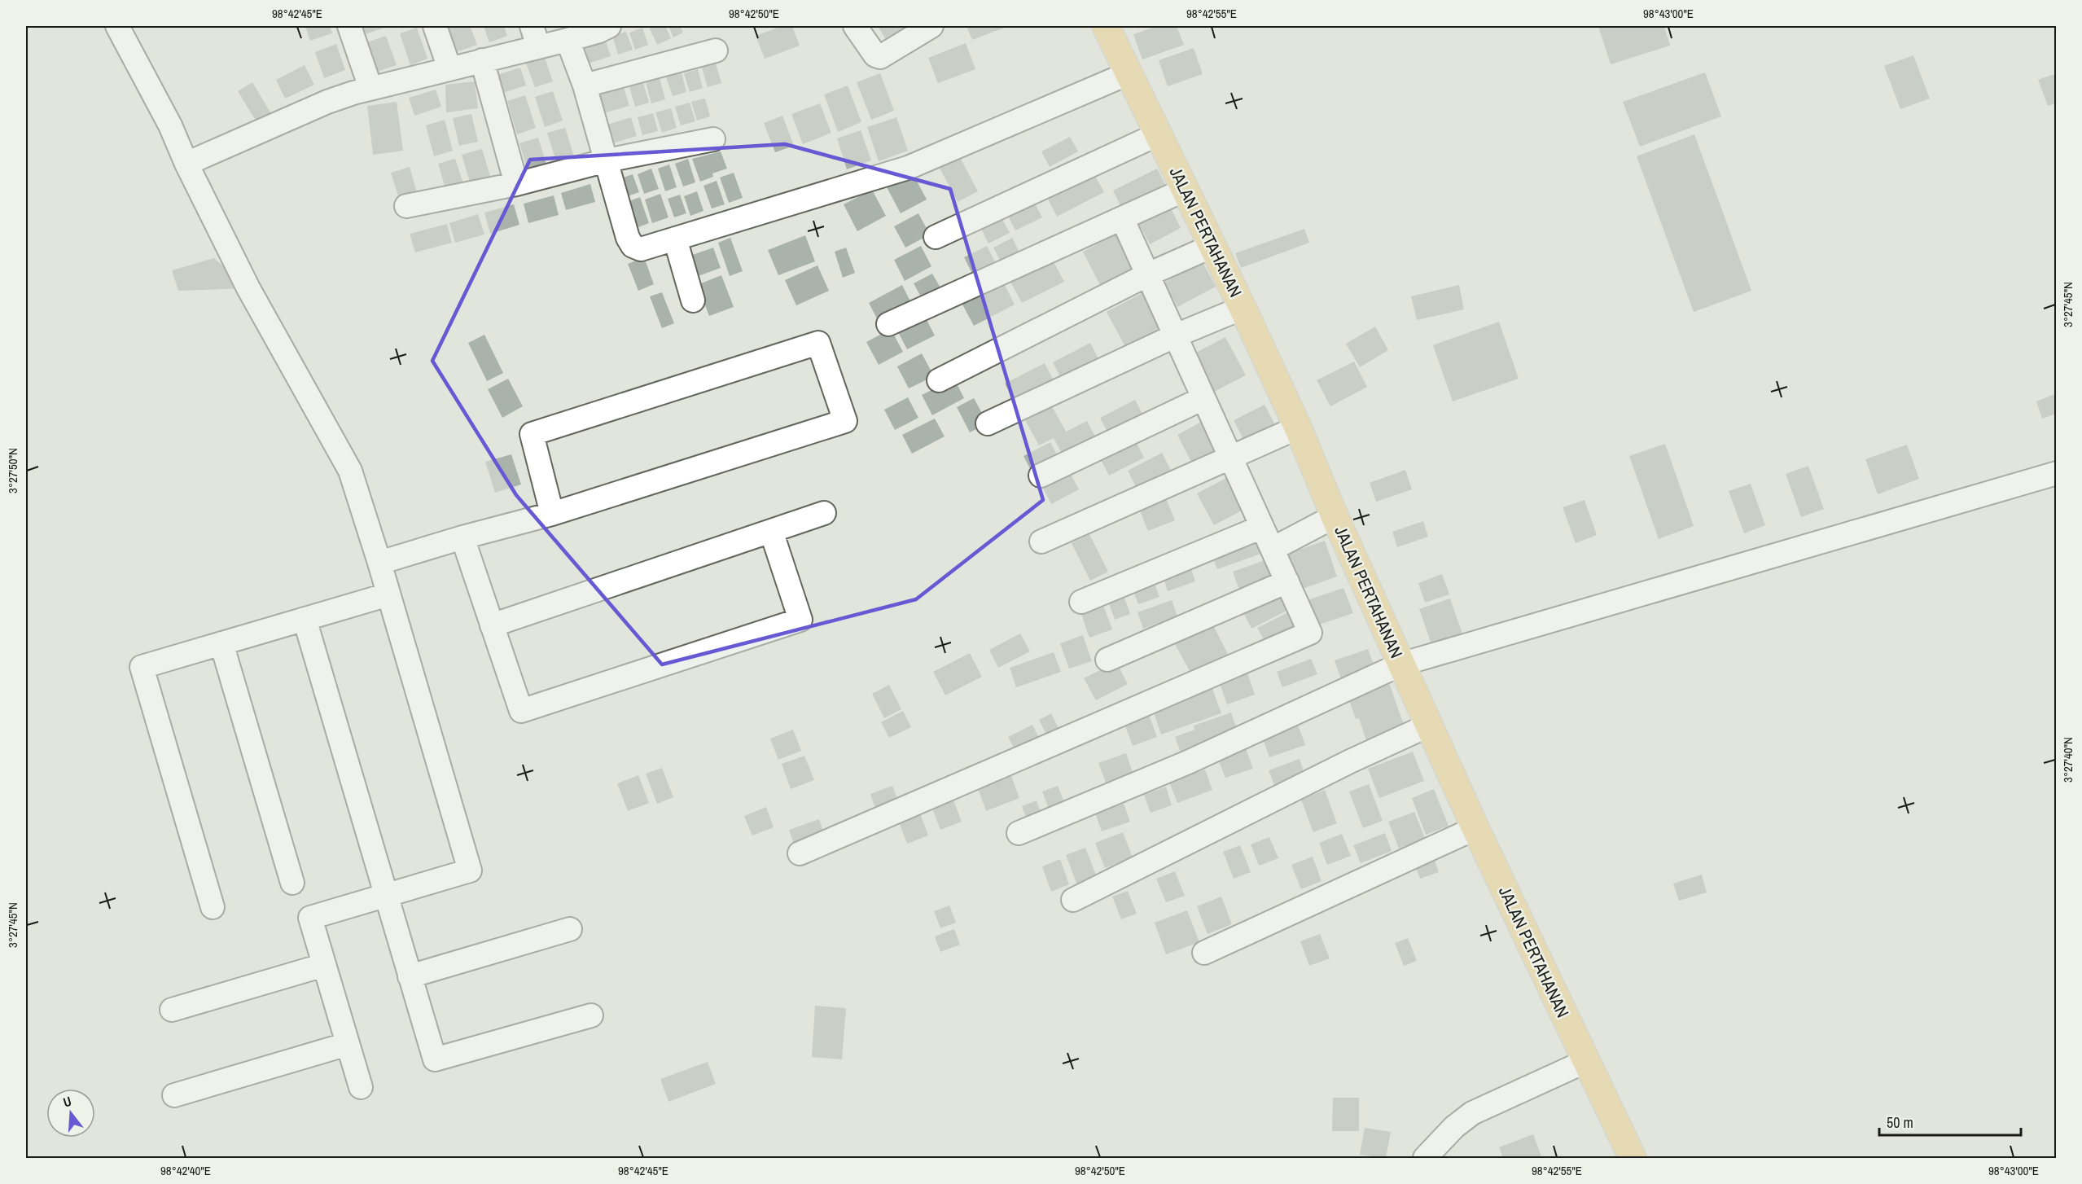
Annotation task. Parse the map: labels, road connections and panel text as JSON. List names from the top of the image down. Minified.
{"streets":{"main road":["JALAN PERTAHANAN"]},"scale_bar":"50 m","north":"top","coordinates":["98°42'45\"E","98°42'50\"E","98°42'55\"E","98°43'00\"E","3°27'45\"N","3°27'50\"N","3°27'40\"N","98°42'40\"E"]}
